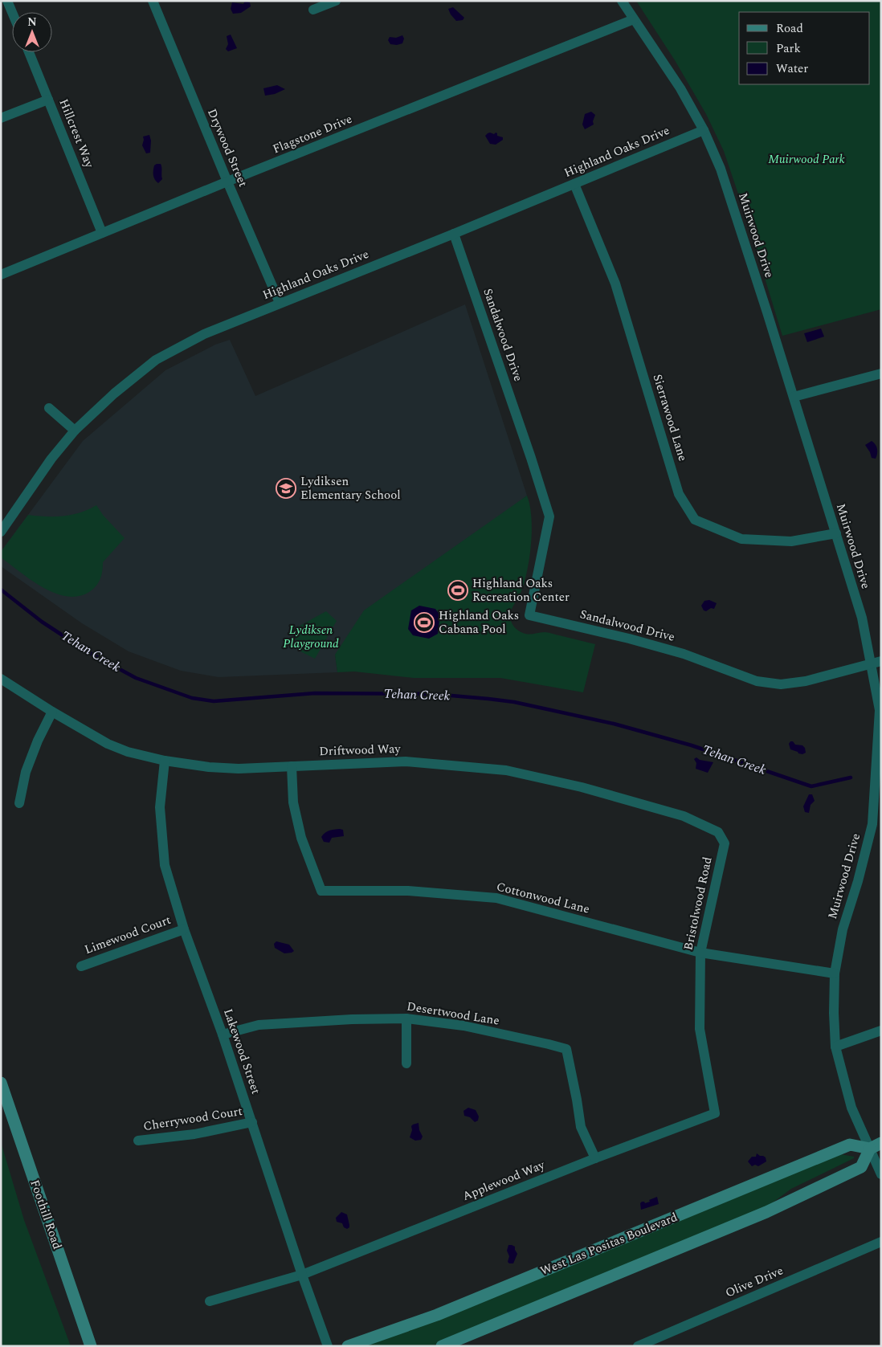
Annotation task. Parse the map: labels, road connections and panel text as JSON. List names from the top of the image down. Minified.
{"streets":{"main road":["Foothill Road","West Las Positas Boulevard"],"street":["Hillcrest Way","Flagstone Drive","Drywood Street","Highland Oaks Drive","Muirwood Drive","Sandalwood Drive","Sierrawood Lane","Driftwood Way","Cottonwood Lane","Bristolwood Road","Limewood Court","Desertwood Lane","Lakewood Street","Cherrywood Court","Applewood Way","Olive Drive"]},"crossings":[["Hillcrest Way","Flagstone Drive"],["Flagstone Drive","Drywood Street"],["Flagstone Drive","Muirwood Drive"],["Drywood Street","Highland Oaks Drive"],["Highland Oaks Drive","Muirwood Drive"],["Highland Oaks Drive","Sandalwood Drive"],["Highland Oaks Drive","Sierrawood Lane"],["Muirwood Drive","Sandalwood Drive"],["Muirwood Drive","Sierrawood Lane"],["Muirwood Drive","Cottonwood Lane"],["Muirwood Drive","West Las Positas Boulevard"],["Driftwood Way","Cottonwood Lane"],["Driftwood Way","Bristolwood Road"],["Driftwood Way","Lakewood Street"],["Cottonwood Lane","Bristolwood Road"],["Bristolwood Road","Applewood Way"],["Limewood Court","Lakewood Street"],["Desertwood Lane","Lakewood Street"],["Desertwood Lane","Applewood Way"],["Lakewood Street","Cherrywood Court"],["Lakewood Street","Applewood Way"]],"water":["Tehan Creek"],"parks":["Muirwood Park","Lydiksen Playground"],"places":{"school or university":["Lydiksen Elementary School"],"sports":["Highland Oaks Recreation Center","Highland Oaks Cabana Pool"]},"legend":["Road","Park","Water"],"north":"top"}
